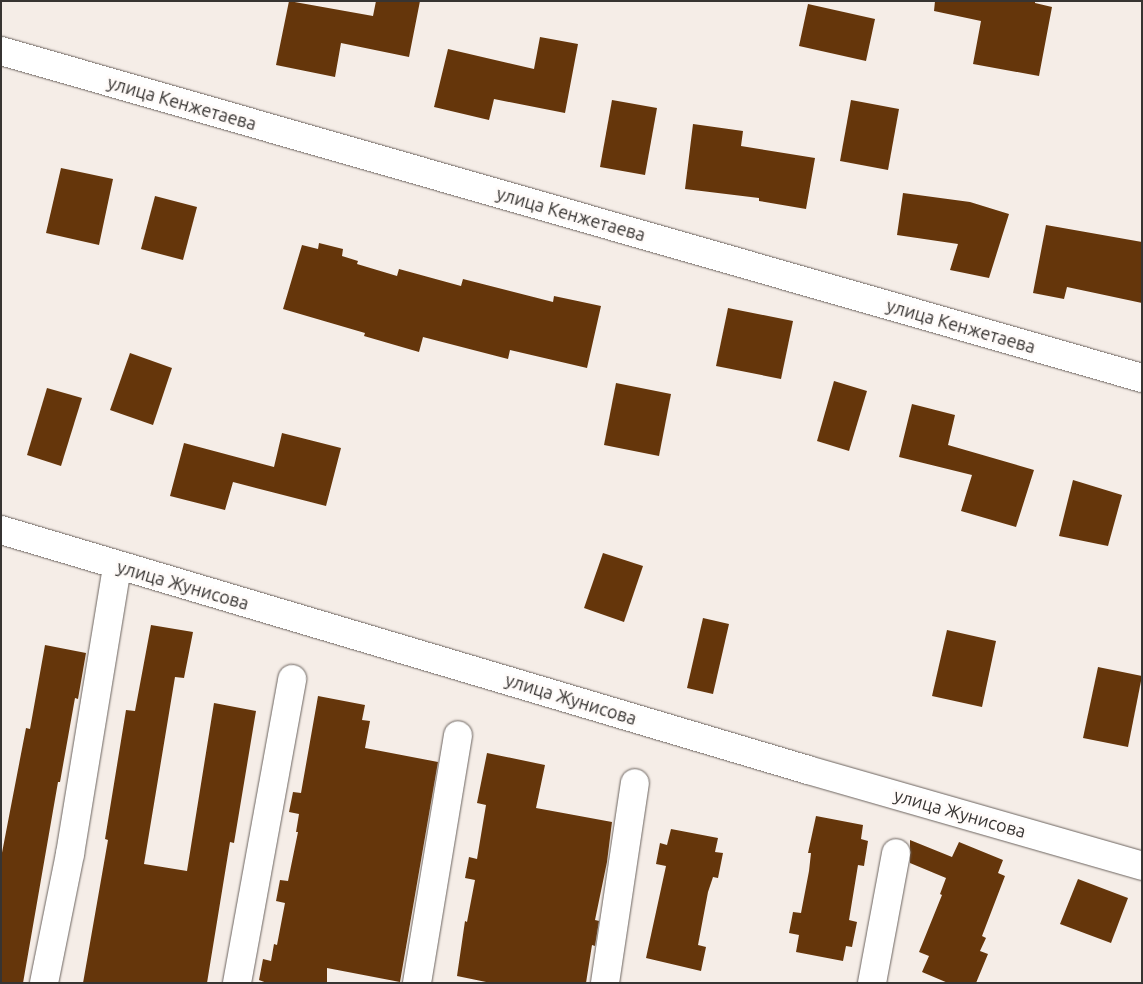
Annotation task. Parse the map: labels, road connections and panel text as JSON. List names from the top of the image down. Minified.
{"streets":{"street":["улица Кенжетаева","улица Жунисова"]}}
